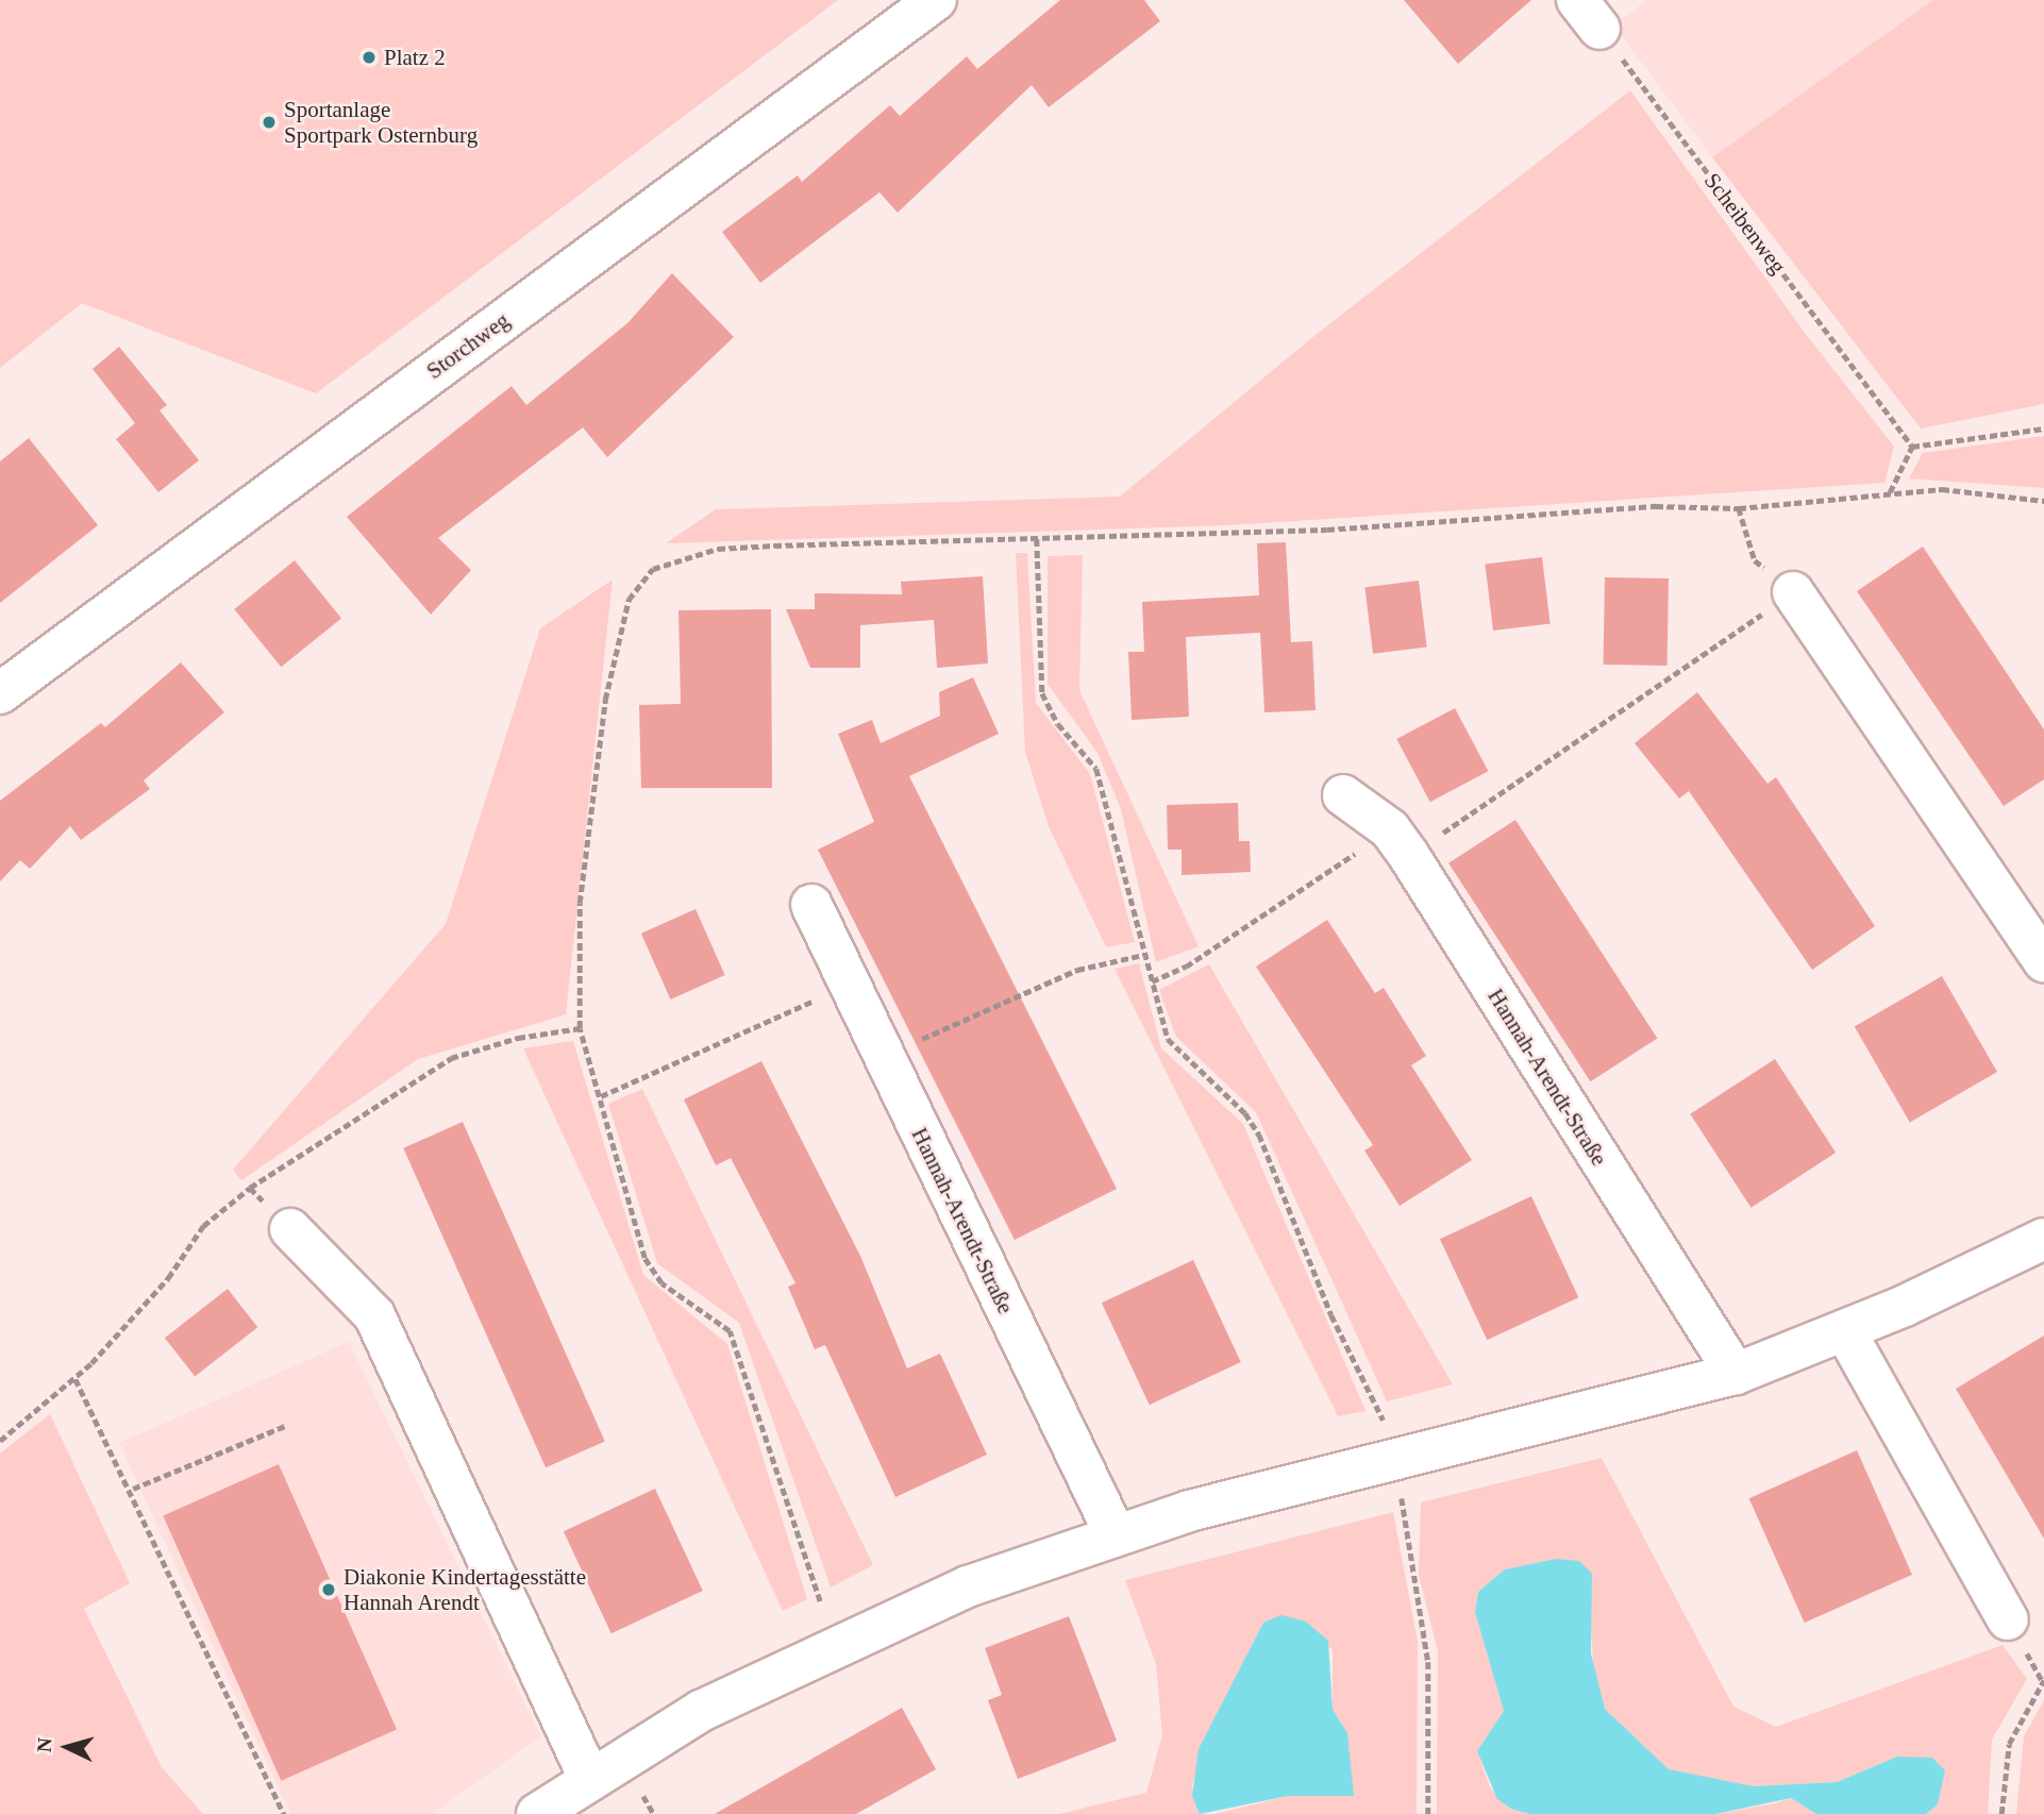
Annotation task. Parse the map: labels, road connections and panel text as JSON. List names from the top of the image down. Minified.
{"streets":{"street":["Storchweg","Hannah-Arendt-Straße"],"path":["Scheibenweg"]},"places":["Platz 2","Sportanlage Sportpark Osternburg","Diakonie Kindertagesstätte Hannah Arendt"],"north":"left"}
